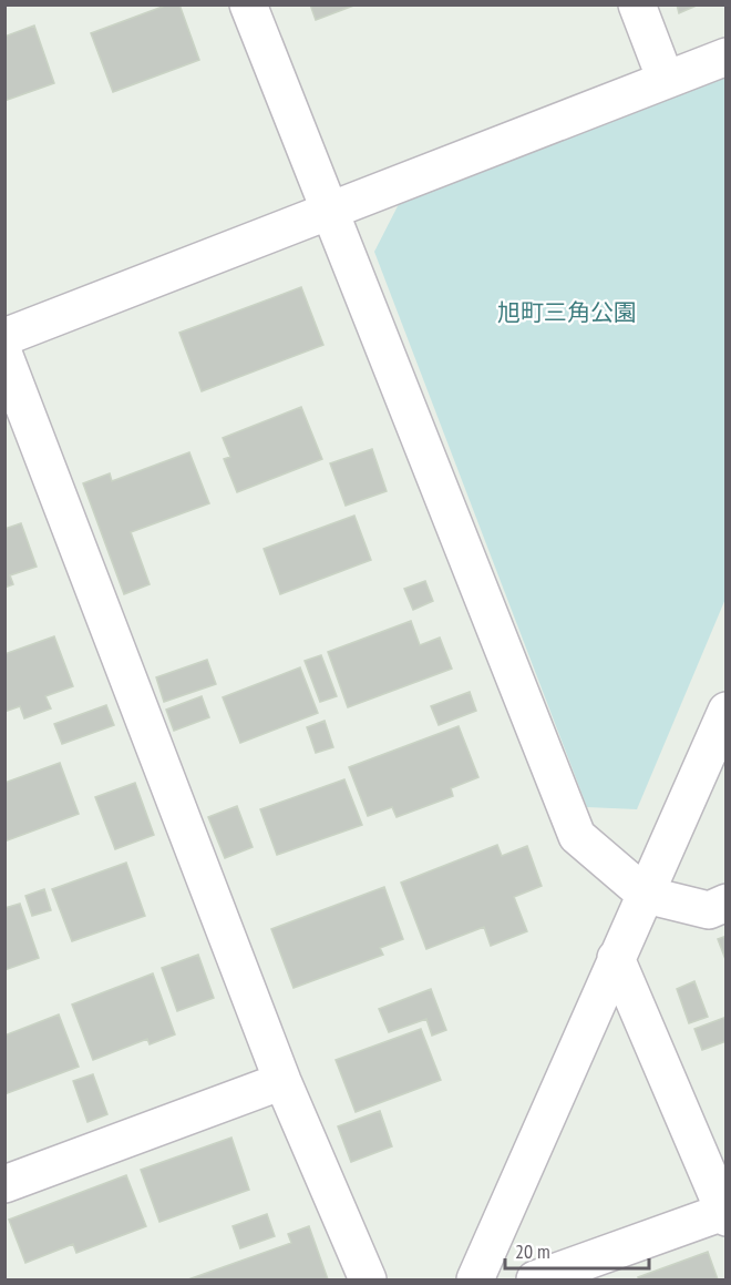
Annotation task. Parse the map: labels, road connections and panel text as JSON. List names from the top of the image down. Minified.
{"parks":["旭町三角公園"],"scale_bar":"20 m"}
